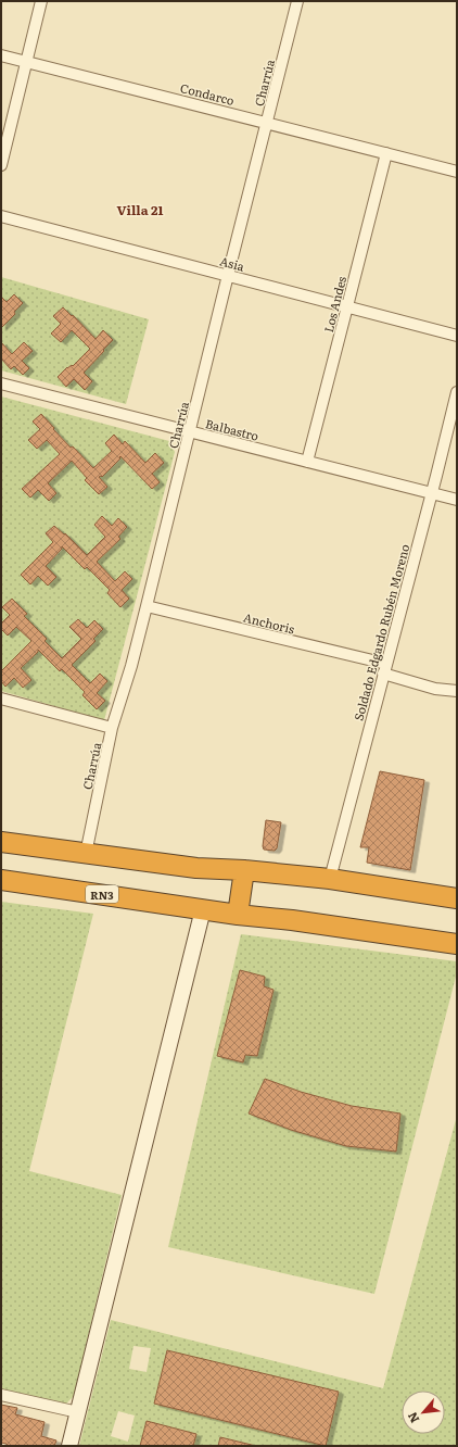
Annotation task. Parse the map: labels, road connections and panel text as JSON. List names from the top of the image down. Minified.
{"streets":{"highway":["RN3"],"street":["Charrúa","Condarco","Asia","Los Andes","Balbastro","Anchoris","Soldado Edgardo Rubén Moreno"]},"crossings":[["Charrúa","Condarco"],["Charrúa","Asia"],["Charrúa","Balbastro"],["Charrúa","Anchoris"],["Condarco","Los Andes"],["Asia","Los Andes"],["Los Andes","Balbastro"],["Balbastro","Soldado Edgardo Rubén Moreno"],["Anchoris","Soldado Edgardo Rubén Moreno"]],"districts":["Villa 21"],"north":"bottom left"}
